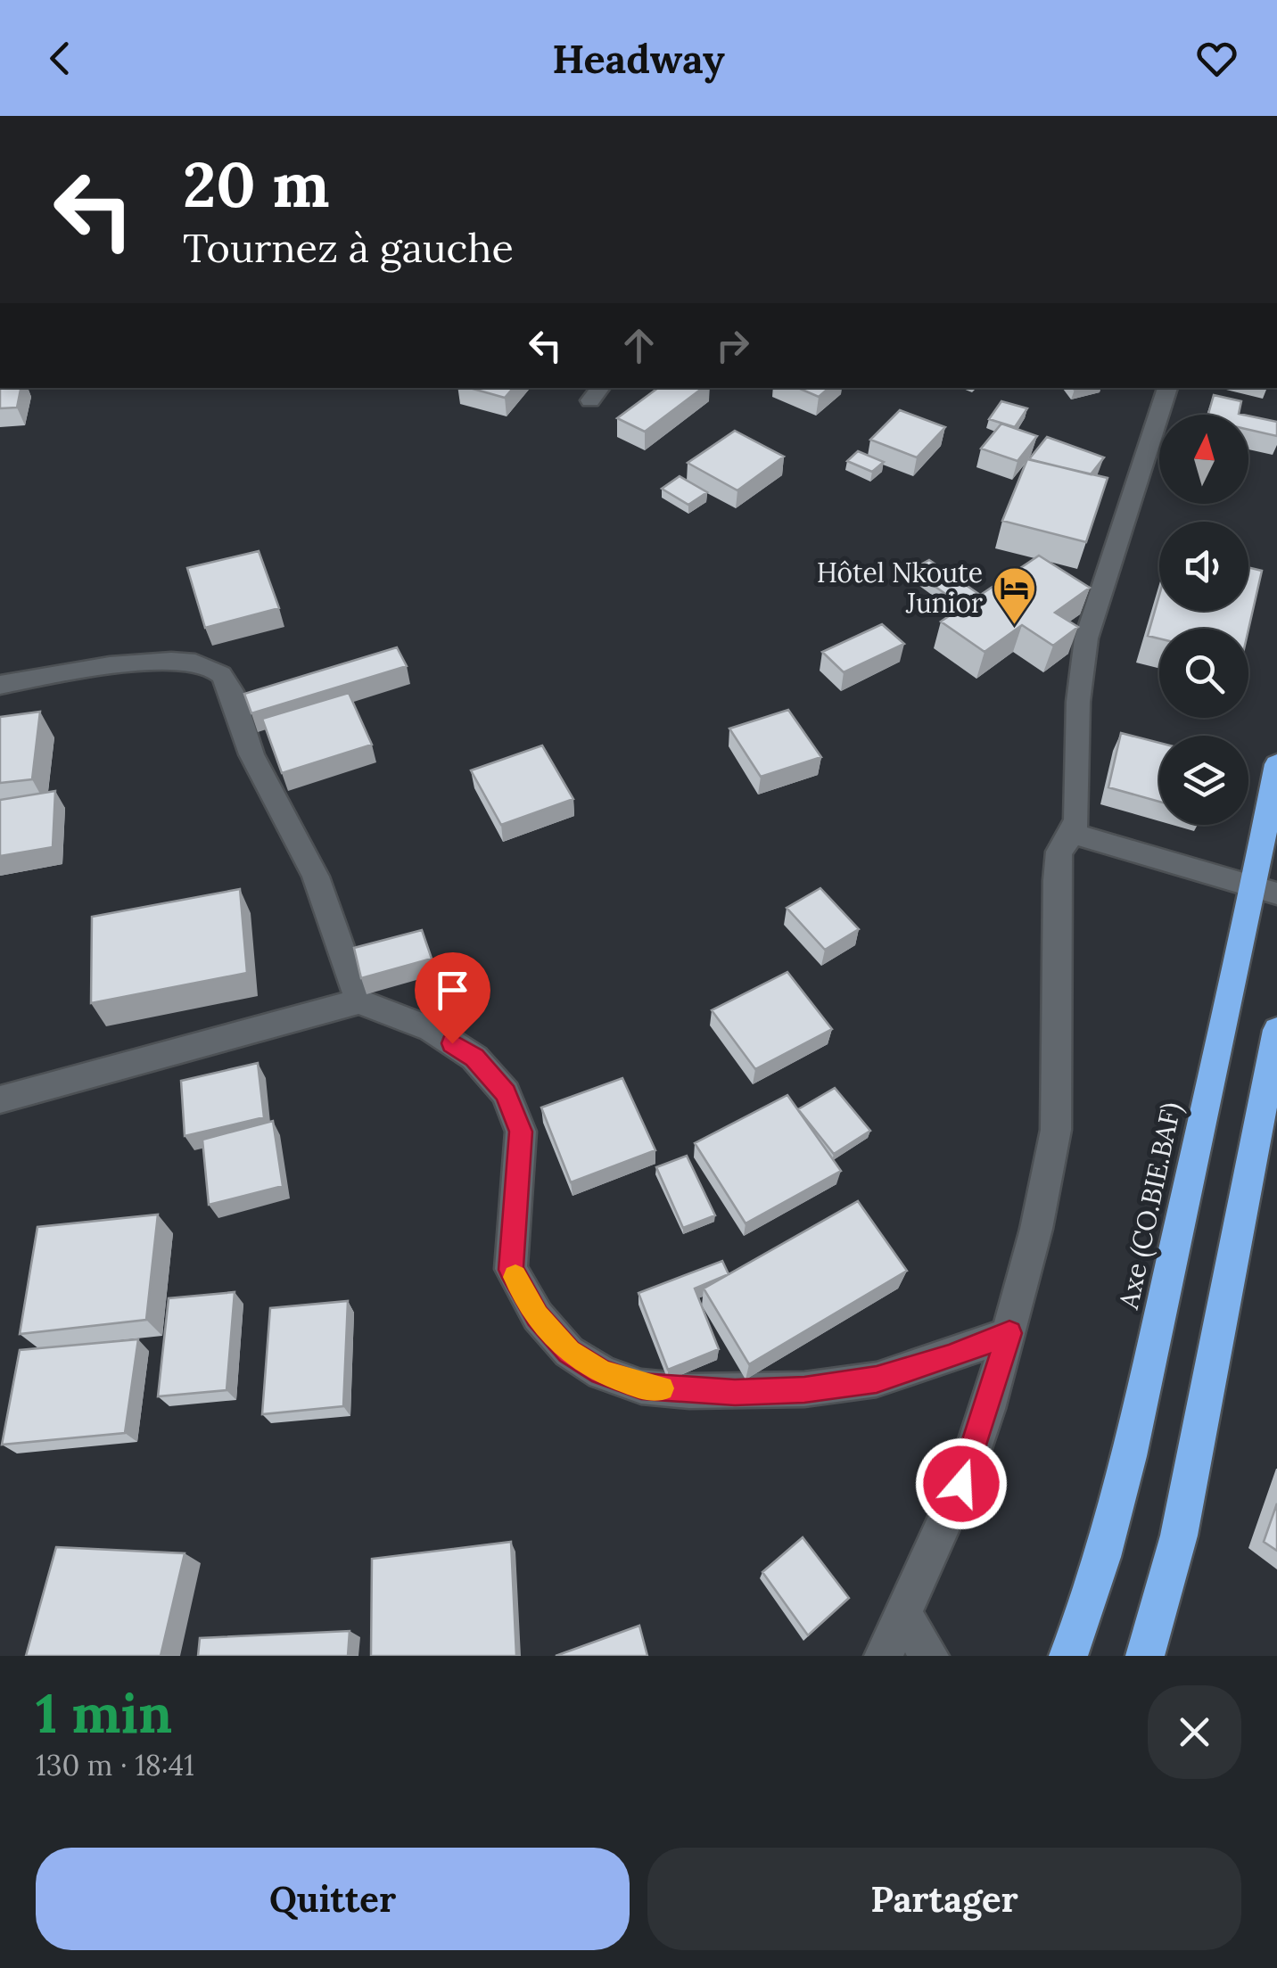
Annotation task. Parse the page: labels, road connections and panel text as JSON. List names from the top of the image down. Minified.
{"streets":{"highway":["Axe (CO.BIE.BAF)"]},"places":{"hotel":["Hôtel Nkoute Junior"]},"north":"top","page":{"header":"Headway","turn":["20 m","Tournez à gauche"],"heading":["1 min","130 m · 18:41"],"buttons":["Quitter","Partager"]}}
